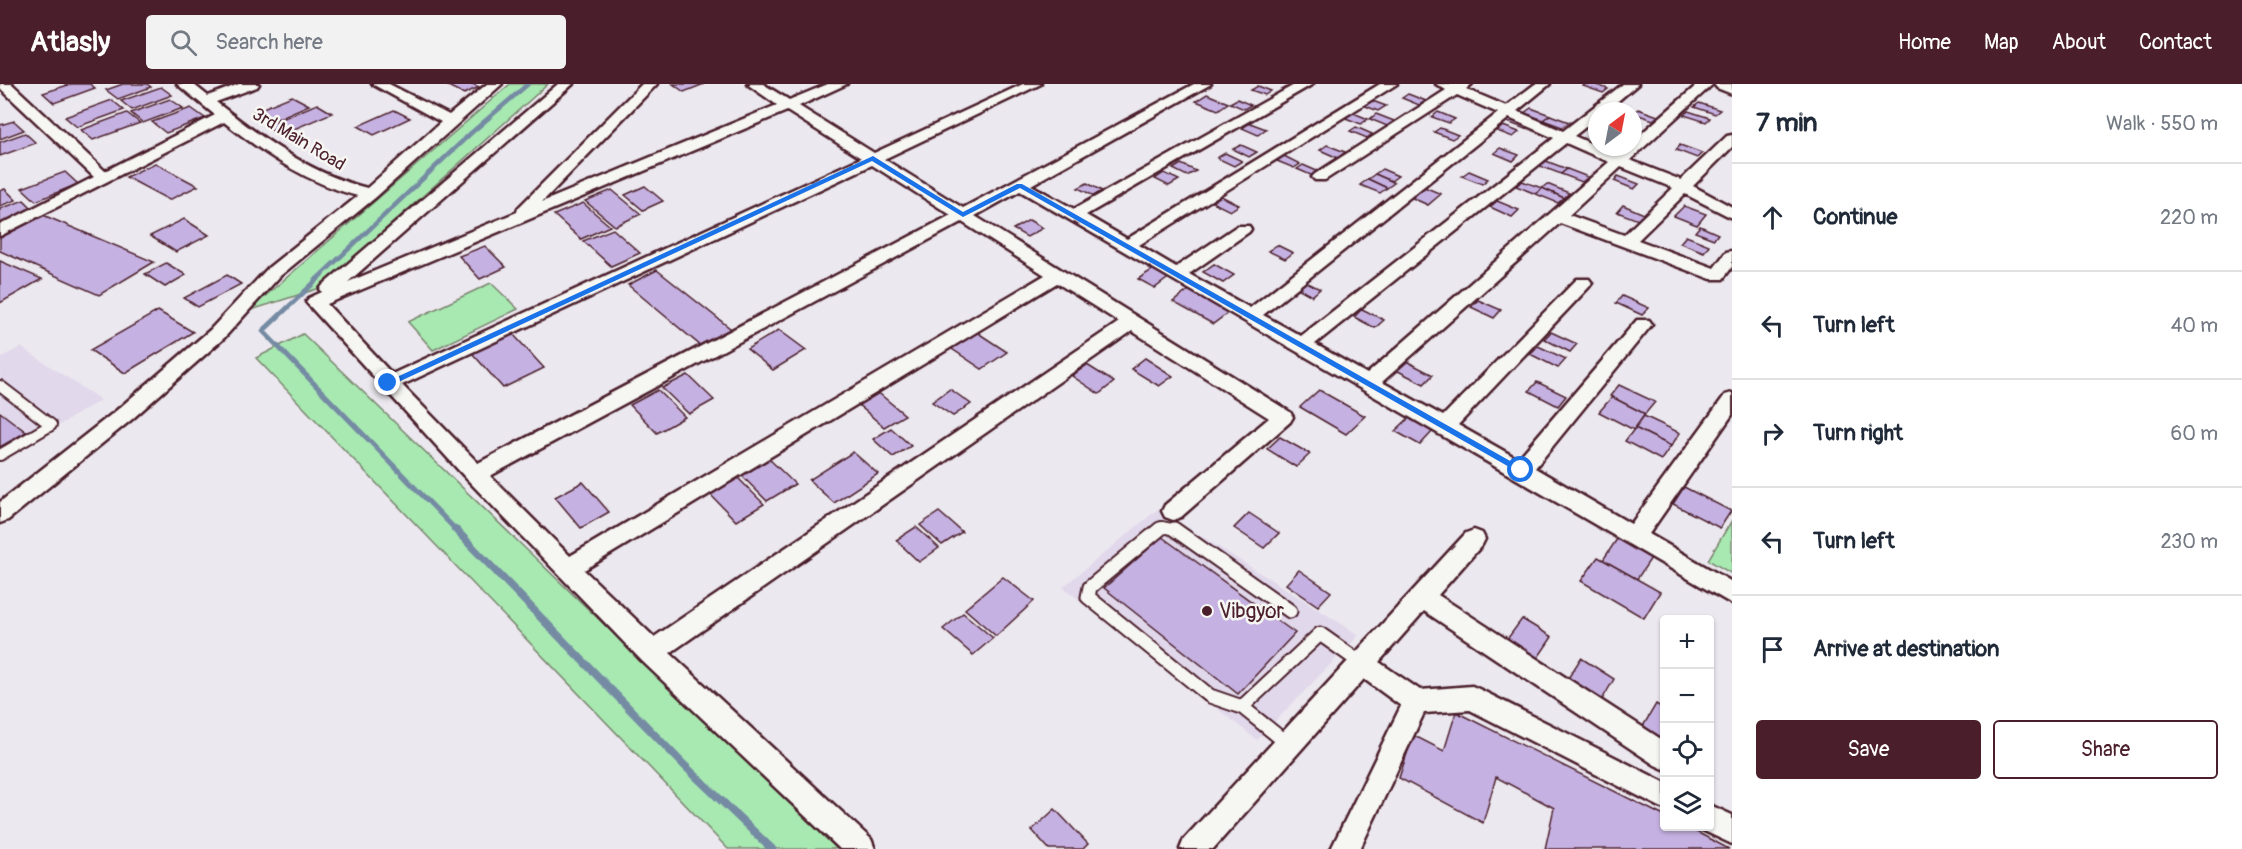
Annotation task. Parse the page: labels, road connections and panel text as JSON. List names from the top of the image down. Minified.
{"streets":{"street":["3rd Main Road"]},"places":["Vibgyor"],"north":"top right","page":{"header":"Atlasly","search":"Search here","nav":["Home","Map","About","Contact"],"heading":["7 min","Walk · 550 m"],"list":[["Continue","220 m"],["Turn left","40 m"],["Turn right","60 m"],["Turn left","230 m"],"Arrive at destination"],"map_buttons":["+","−"],"buttons":["Save","Share"]}}
